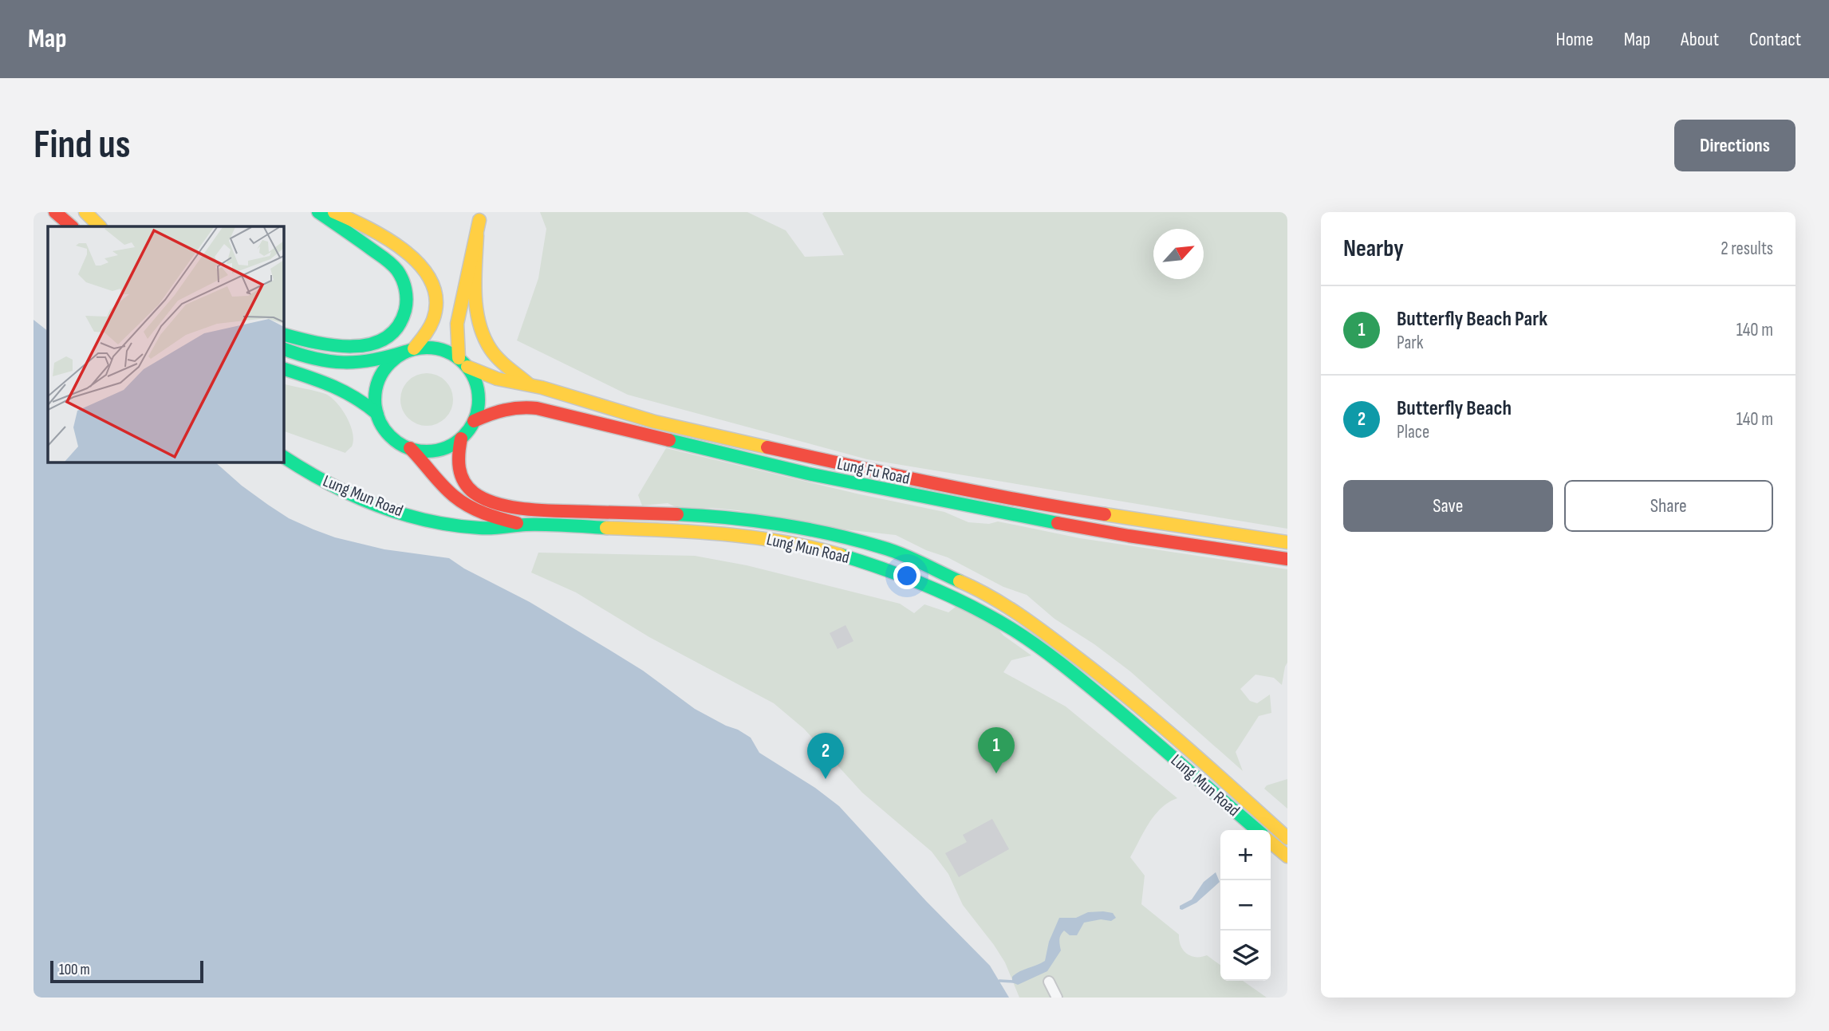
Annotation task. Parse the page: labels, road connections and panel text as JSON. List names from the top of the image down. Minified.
{"streets":{"main road":["Lung Fu Road","Lung Mun Road"]},"crossings":[["Lung Fu Road","Lung Mun Road"]],"scale_bar":"100 m","north":"top right","page":{"header":"Map","nav":["Home","Map","About","Contact"],"buttons":["Directions",["Save","Share"]],"title":"Find us","heading":["Nearby","2 results"],"list":[{"mark":"1","name":"Butterfly Beach Park","note":"Park","value":"140 m"},{"mark":"2","name":"Butterfly Beach","note":"Place","value":"140 m"}],"pins":["1","2"],"map_buttons":["+","−"],"scale":"100 m"}}
